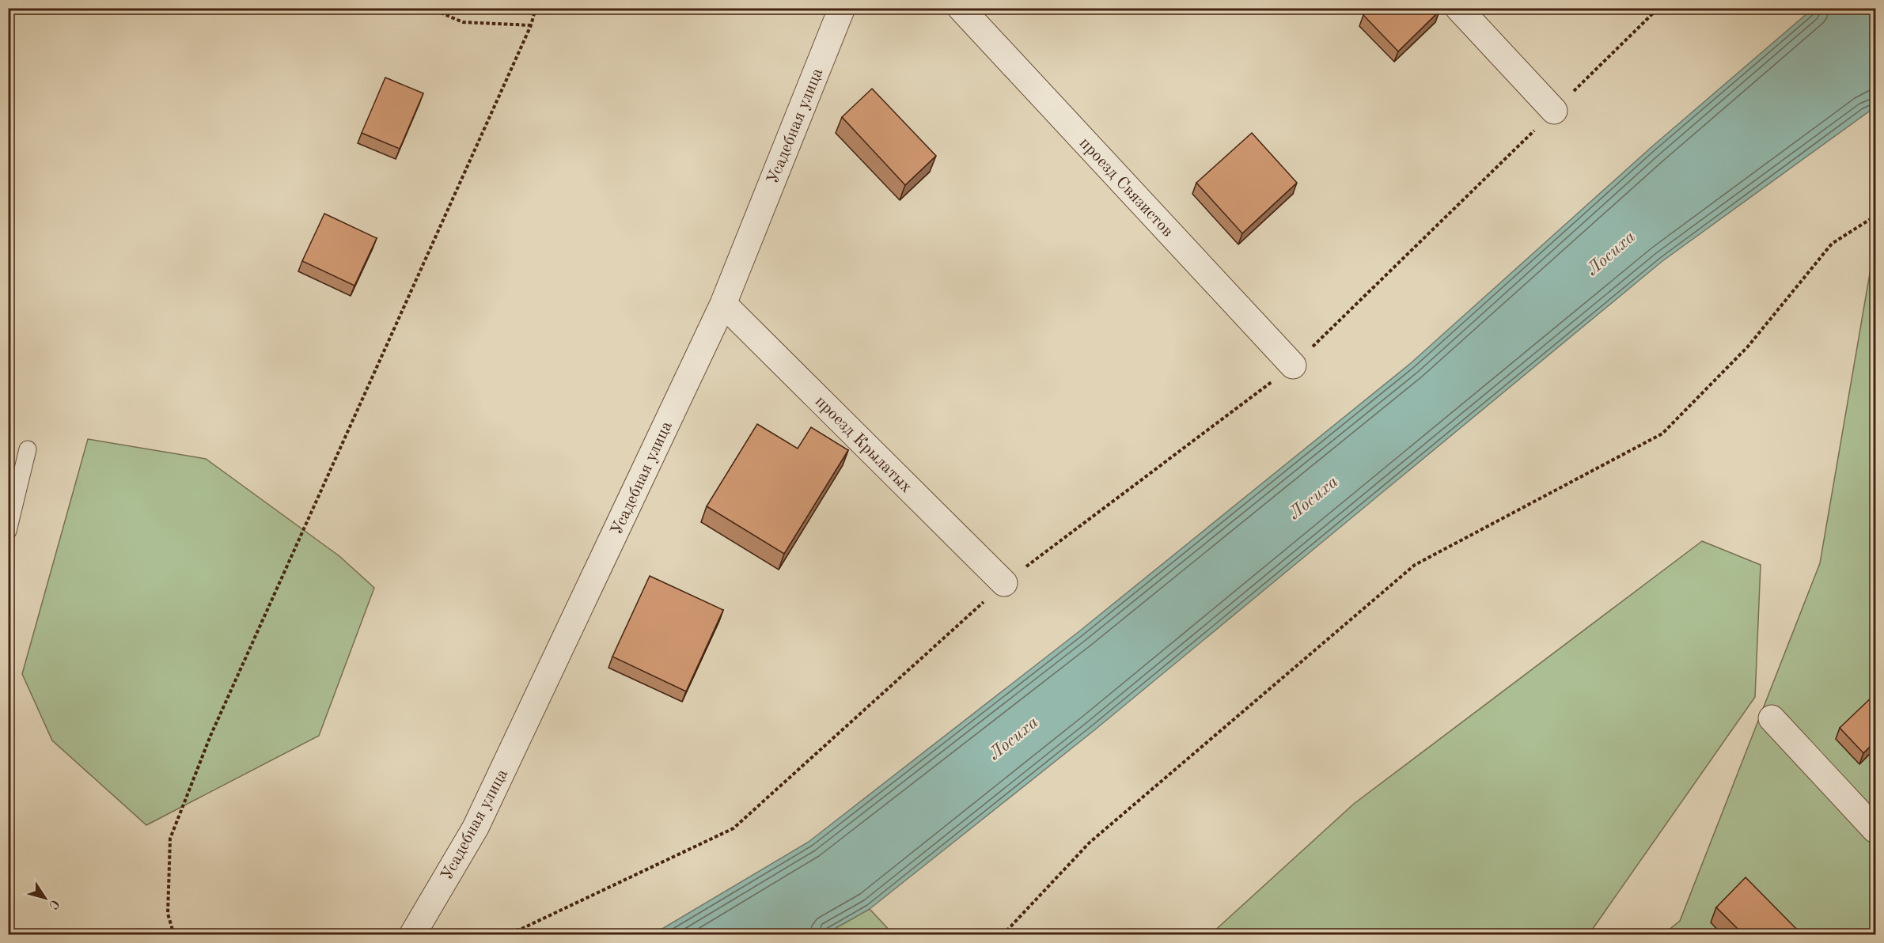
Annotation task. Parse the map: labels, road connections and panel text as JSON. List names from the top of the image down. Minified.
{"streets":{"street":["Усадебная улица","проезд Связистов","проезд Крылатых"]},"crossings":[["Усадебная улица","проезд Крылатых"]],"water":["Лосиха"],"north":"bottom right"}
